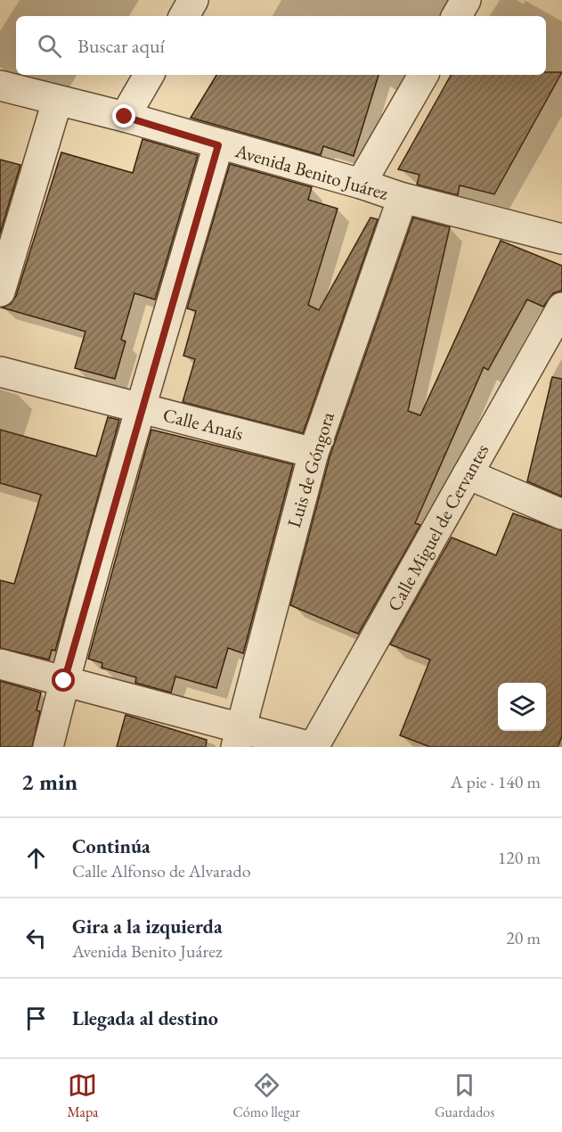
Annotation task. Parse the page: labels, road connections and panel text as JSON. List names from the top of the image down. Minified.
{"streets":{"street":["Avenida Benito Juárez","Calle Anaís","Luis de Góngora","Calle Miguel de Cervantes"]},"crossings":[["Avenida Benito Juárez","Luis de Góngora"],["Calle Anaís","Luis de Góngora"]],"page":{"search":"Buscar aquí","heading":["2 min","A pie · 140 m"],"list":[["Continúa","Calle Alfonso de Alvarado","120 m"],["Gira a la izquierda","Avenida Benito Juárez","20 m"],"Llegada al destino"],"nav":["Mapa","Cómo llegar","Guardados"]}}
